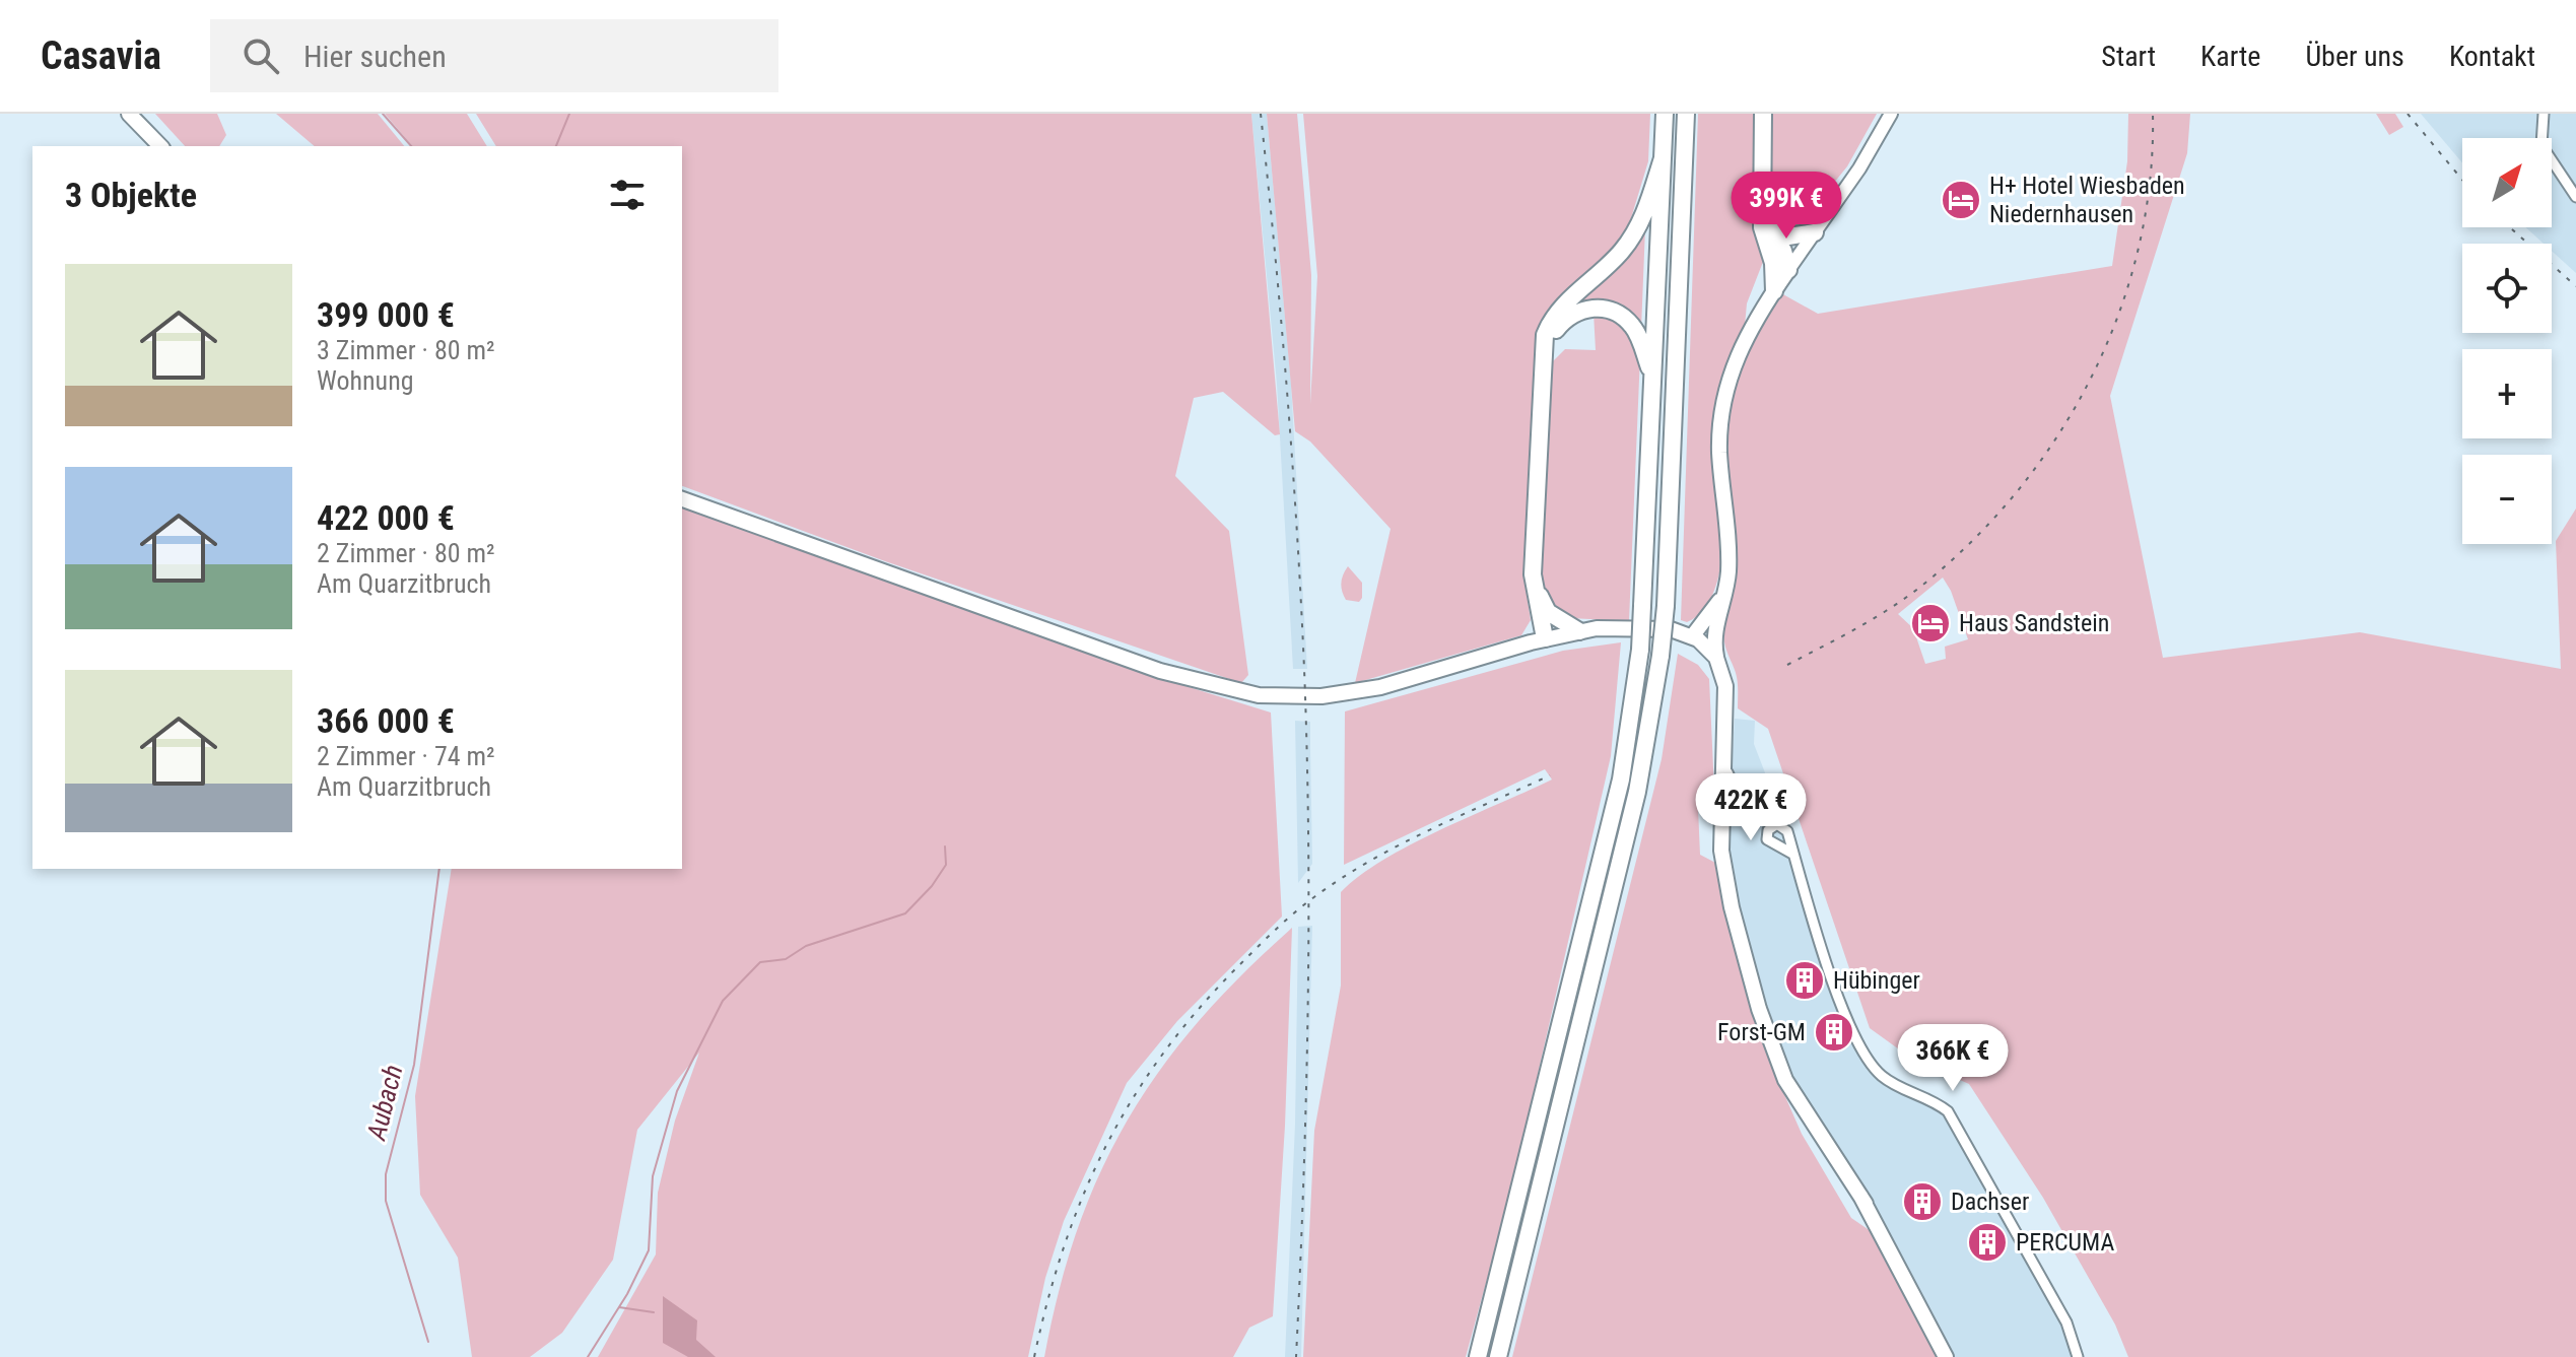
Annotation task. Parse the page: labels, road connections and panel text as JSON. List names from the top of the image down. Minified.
{"water":["Aubach"],"places":{"hotel":["H+ Hotel Wiesbaden Niedernhausen","Haus Sandstein"],"building":["Hübinger","Forst-GM","Dachser","PERCUMA"]},"north":"top right","page":{"header":"Casavia","search":"Hier suchen","nav":["Start","Karte","Über uns","Kontakt"],"map_buttons":["+","−"],"heading":"3 Objekte","price":["399K €","422K €","366K €"],"list":[{"name":"399 000 €","note":"3 Zimmer · 80 m² · Wohnung"},{"name":"422 000 €","note":"2 Zimmer · 80 m² · Am Quarzitbruch"},{"name":"366 000 €","note":"2 Zimmer · 74 m² · Am Quarzitbruch"}]}}
